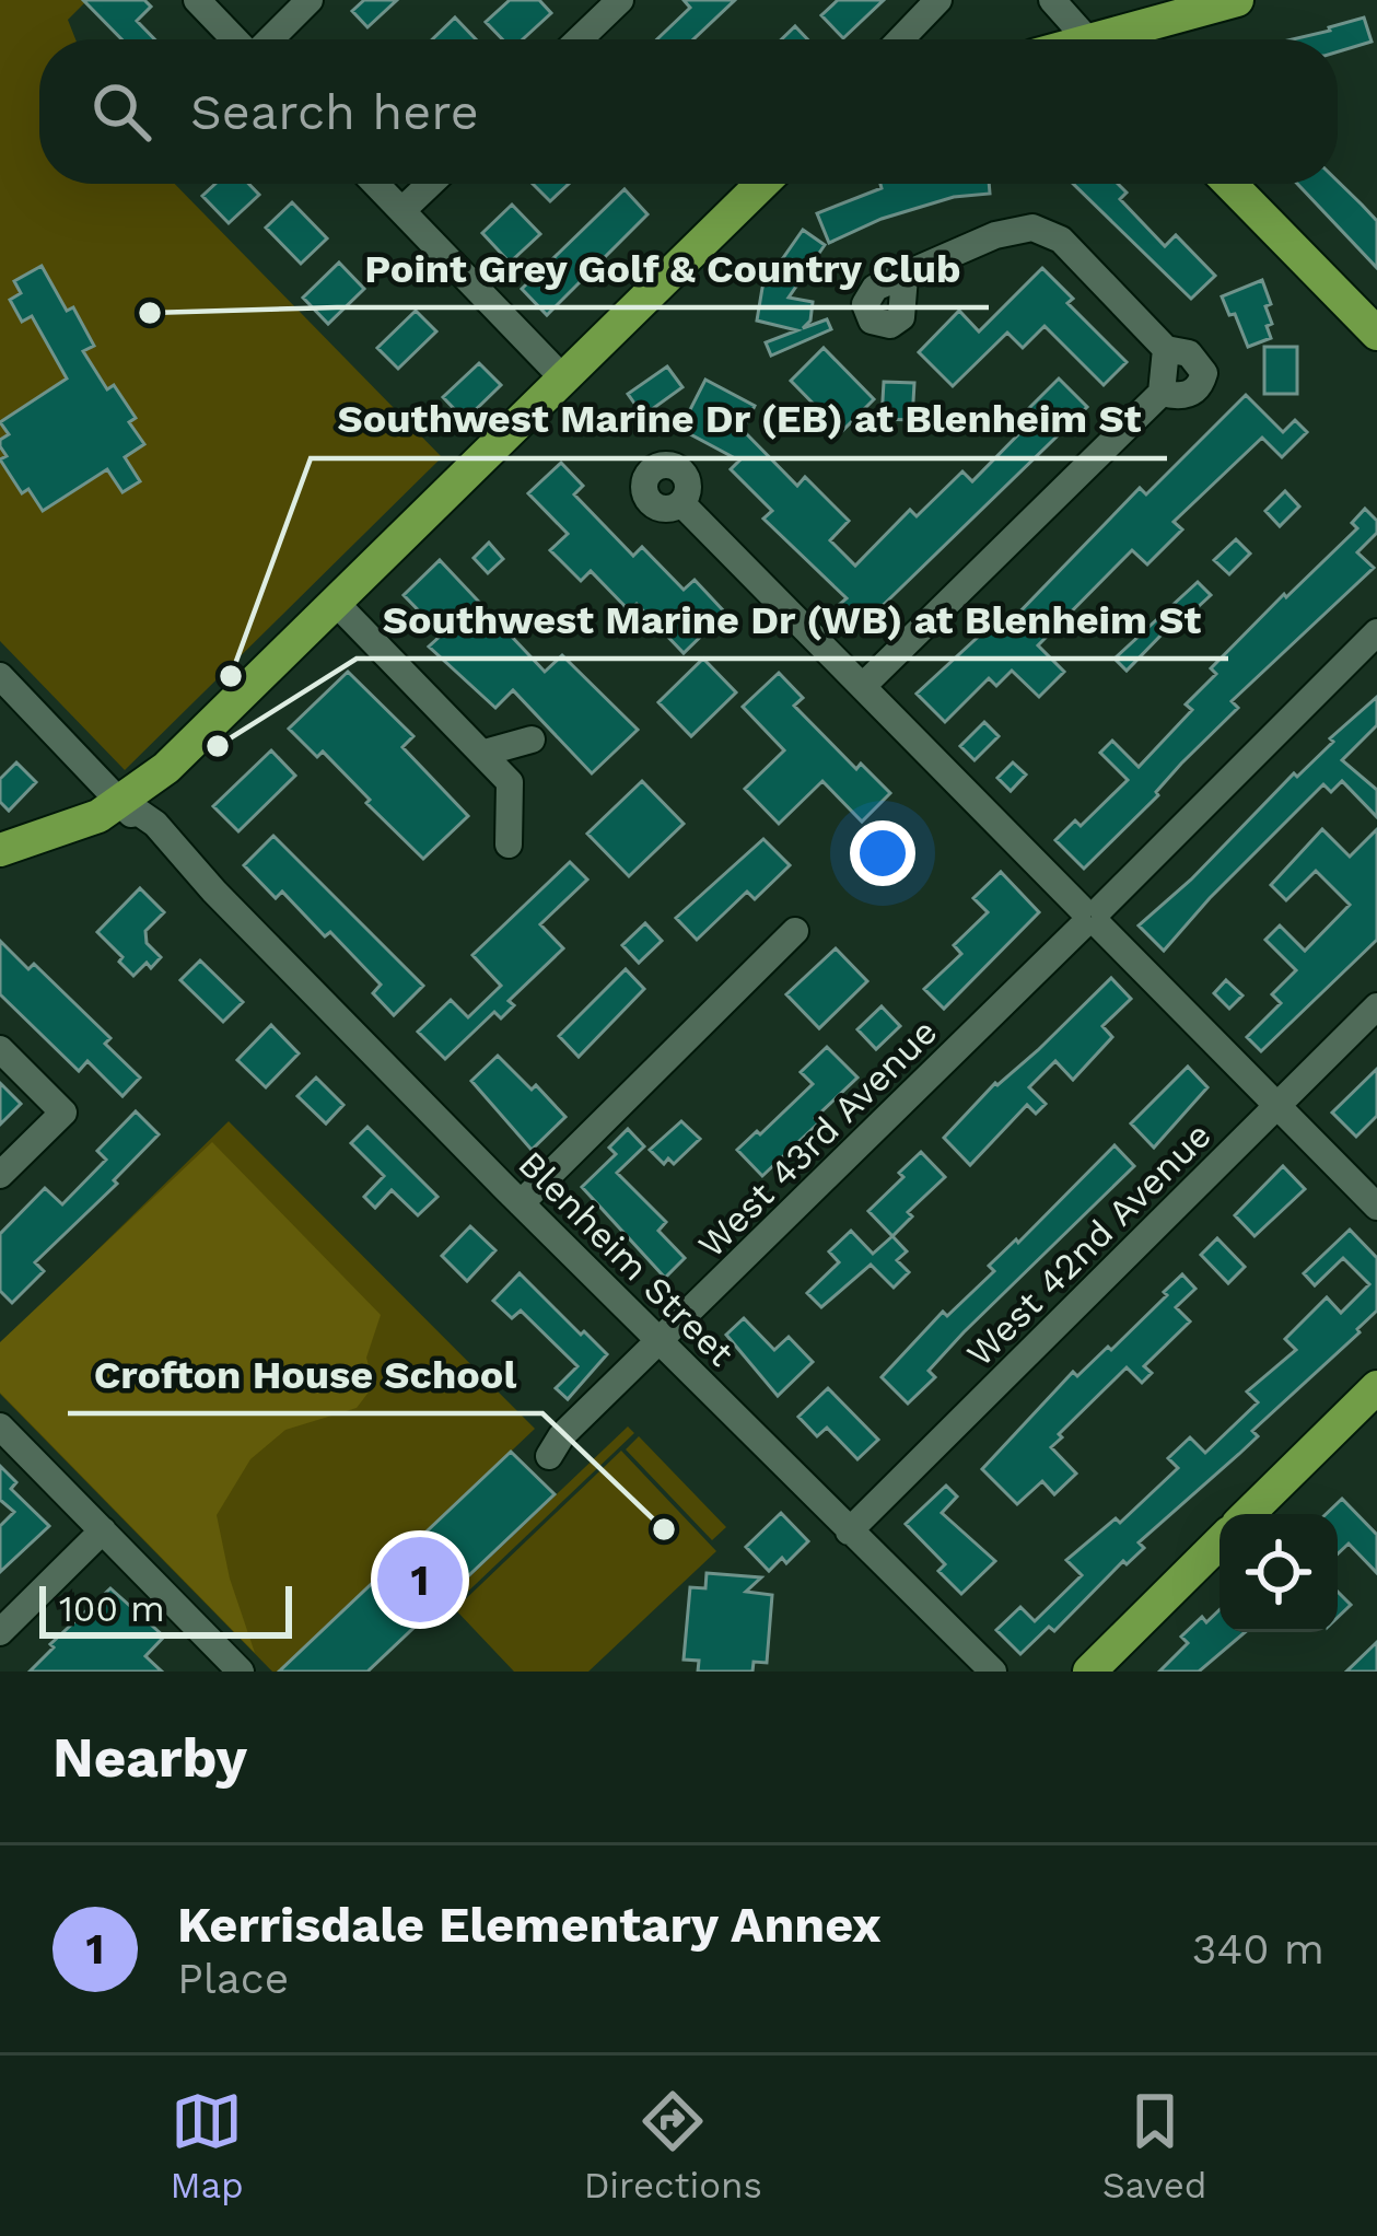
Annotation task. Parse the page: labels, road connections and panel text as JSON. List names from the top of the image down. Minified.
{"streets":{"street":["West 43rd Avenue","West 42nd Avenue","Blenheim Street"]},"crossings":[["West 43rd Avenue","Blenheim Street"],["West 42nd Avenue","Blenheim Street"]],"places":["Point Grey Golf & Country Club","Southwest Marine Dr (EB) at Blenheim St","Southwest Marine Dr (WB) at Blenheim St","Crofton House School"],"scale_bar":"100 m","page":{"search":"Search here","pins":"1","scale":"100 m","heading":"Nearby","list":[{"mark":"1","name":"Kerrisdale Elementary Annex","note":"Place","value":"340 m"}],"nav":["Map","Directions","Saved"]}}
